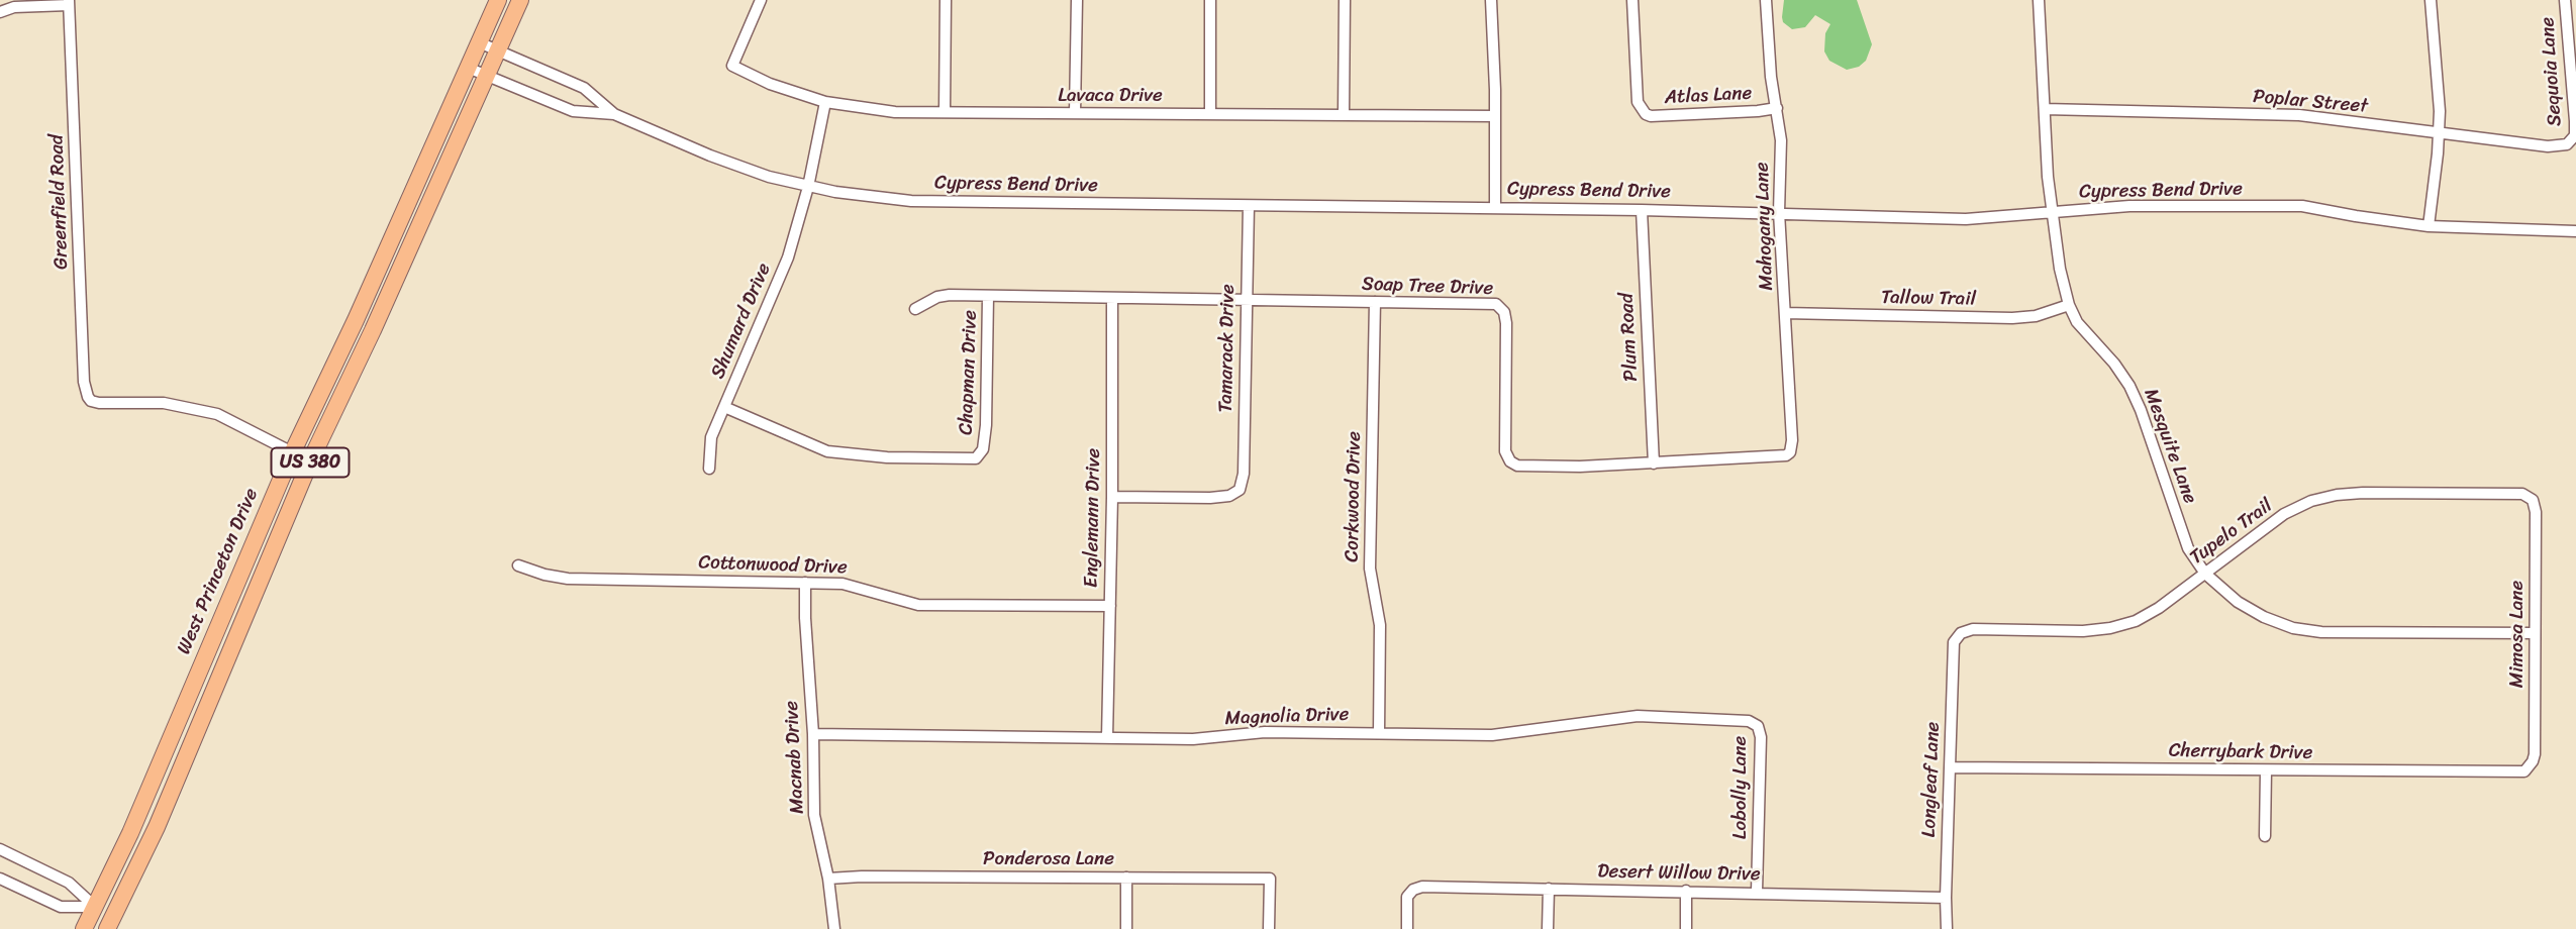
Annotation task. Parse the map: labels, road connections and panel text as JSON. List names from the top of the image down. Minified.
{"streets":{"highway":["US 380","West Princeton Drive"],"street":["Sequoia Lane","Lavaca Drive","Atlas Lane","Poplar Street","Cypress Bend Drive","Greenfield Road","Mahogany Lane","Soap Tree Drive","Tallow Trail","Shumard Drive","Plum Road","Tamarack Drive","Chapman Drive","Mesquite Lane","Corkwood Drive","Englemann Drive","Tupelo Trail","Cottonwood Drive","Mimosa Lane","Magnolia Drive","Cherrybark Drive","Macnab Drive","Longleaf Lane","Lobolly Lane","Ponderosa Lane","Desert Willow Drive"]},"crossings":[["Sequoia Lane","Poplar Street"],["Lavaca Drive","Shumard Drive"],["Atlas Lane","Mahogany Lane"],["Poplar Street","Mesquite Lane"],["Cypress Bend Drive","Mahogany Lane"],["Cypress Bend Drive","Shumard Drive"],["Cypress Bend Drive","Plum Road"],["Cypress Bend Drive","Tamarack Drive"],["Cypress Bend Drive","Mesquite Lane"],["Cypress Bend Drive","US 380"],["Cypress Bend Drive","West Princeton Drive"],["Greenfield Road","West Princeton Drive"],["Mahogany Lane","Soap Tree Drive"],["Mahogany Lane","Tallow Trail"],["Soap Tree Drive","Plum Road"],["Soap Tree Drive","Tamarack Drive"],["Soap Tree Drive","Chapman Drive"],["Soap Tree Drive","Corkwood Drive"],["Soap Tree Drive","Englemann Drive"],["Tallow Trail","Mesquite Lane"],["Shumard Drive","Chapman Drive"],["Tamarack Drive","Englemann Drive"],["Mesquite Lane","Tupelo Trail"],["Mesquite Lane","Mimosa Lane"],["Corkwood Drive","Magnolia Drive"],["Englemann Drive","Cottonwood Drive"],["Englemann Drive","Magnolia Drive"],["Tupelo Trail","Mimosa Lane"],["Tupelo Trail","Longleaf Lane"],["Cottonwood Drive","Macnab Drive"],["Mimosa Lane","Cherrybark Drive"],["Magnolia Drive","Macnab Drive"],["Magnolia Drive","Lobolly Lane"],["Cherrybark Drive","Longleaf Lane"],["Macnab Drive","Ponderosa Lane"],["Longleaf Lane","Desert Willow Drive"],["Lobolly Lane","Desert Willow Drive"]]}
